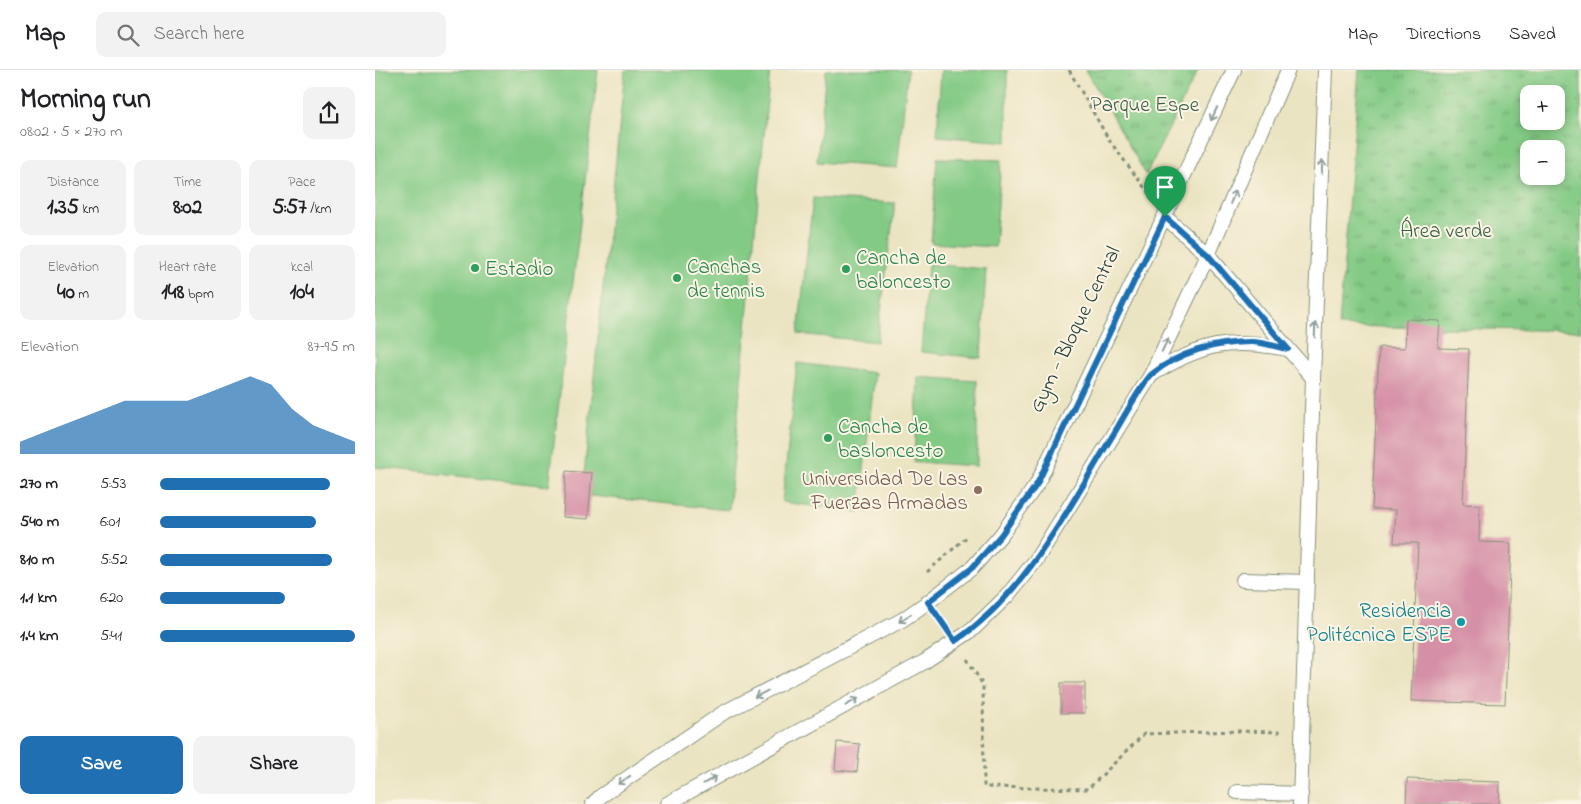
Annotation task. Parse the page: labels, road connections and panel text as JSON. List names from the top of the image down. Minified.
{"parks":["Parque Espe","Área verde"],"places":["Estadio","Cancha de baloncesto","Canchas de tennis","Cancha de basloncesto","Universidad De Las Fuerzas Armadas","Residencia Politécnica ESPE"],"page":{"header":"Map","search":"Search here","nav":["Map","Directions","Saved"],"heading":["Morning run","08:02 · 5 × 270 m"],"map_buttons":["+","−"],"stats":[["Distance","1.35 km"],["Time","8:02"],["Pace","5:57 /km"],["Elevation","40 m"],["Heart rate","148 bpm"],["kcal","104"]],"chart":["Elevation","87–95 m"],"list":[{"name":"270 m","note":"5:53"},{"name":"540 m","note":"6:01"},{"name":"810 m","note":"5:52"},{"name":"1.1 km","note":"6:20"},{"name":"1.4 km","note":"5:41"}],"buttons":["Save","Share"]}}
